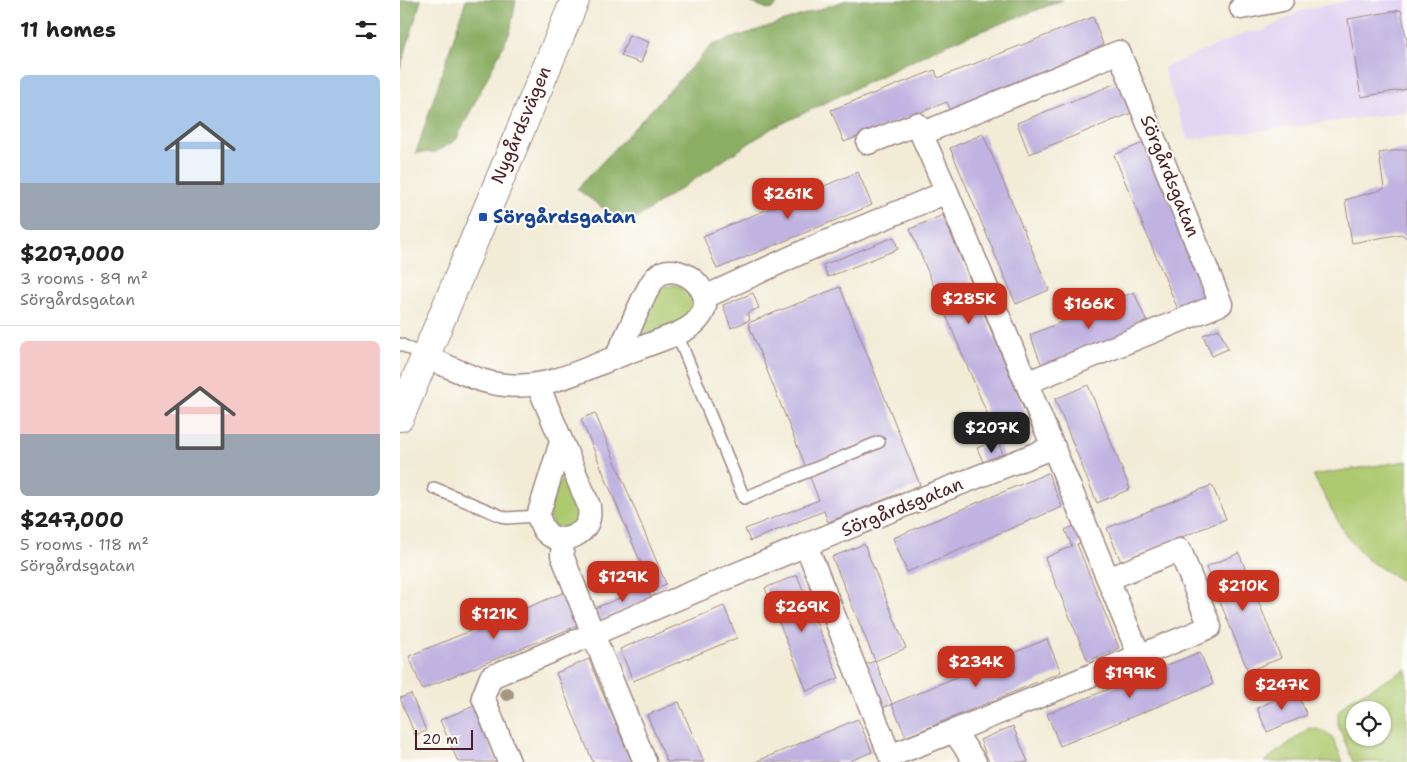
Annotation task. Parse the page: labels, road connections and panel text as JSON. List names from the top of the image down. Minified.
{"streets":{"street":["Nygårdsvägen","Sörgårdsgatan"]},"places":{"transit":["Sörgårdsgatan"]},"scale_bar":"20 m","page":{"heading":"11 homes","list":[{"name":"$207,000","note":"3 rooms · 89 m² · Sörgårdsgatan"},{"name":"$247,000","note":"5 rooms · 118 m² · Sörgårdsgatan"}],"price":["$261K","$285K","$166K","$207K","$129K","$210K","$269K","$121K","$234K","$199K","$247K"],"scale":"20 m"}}
